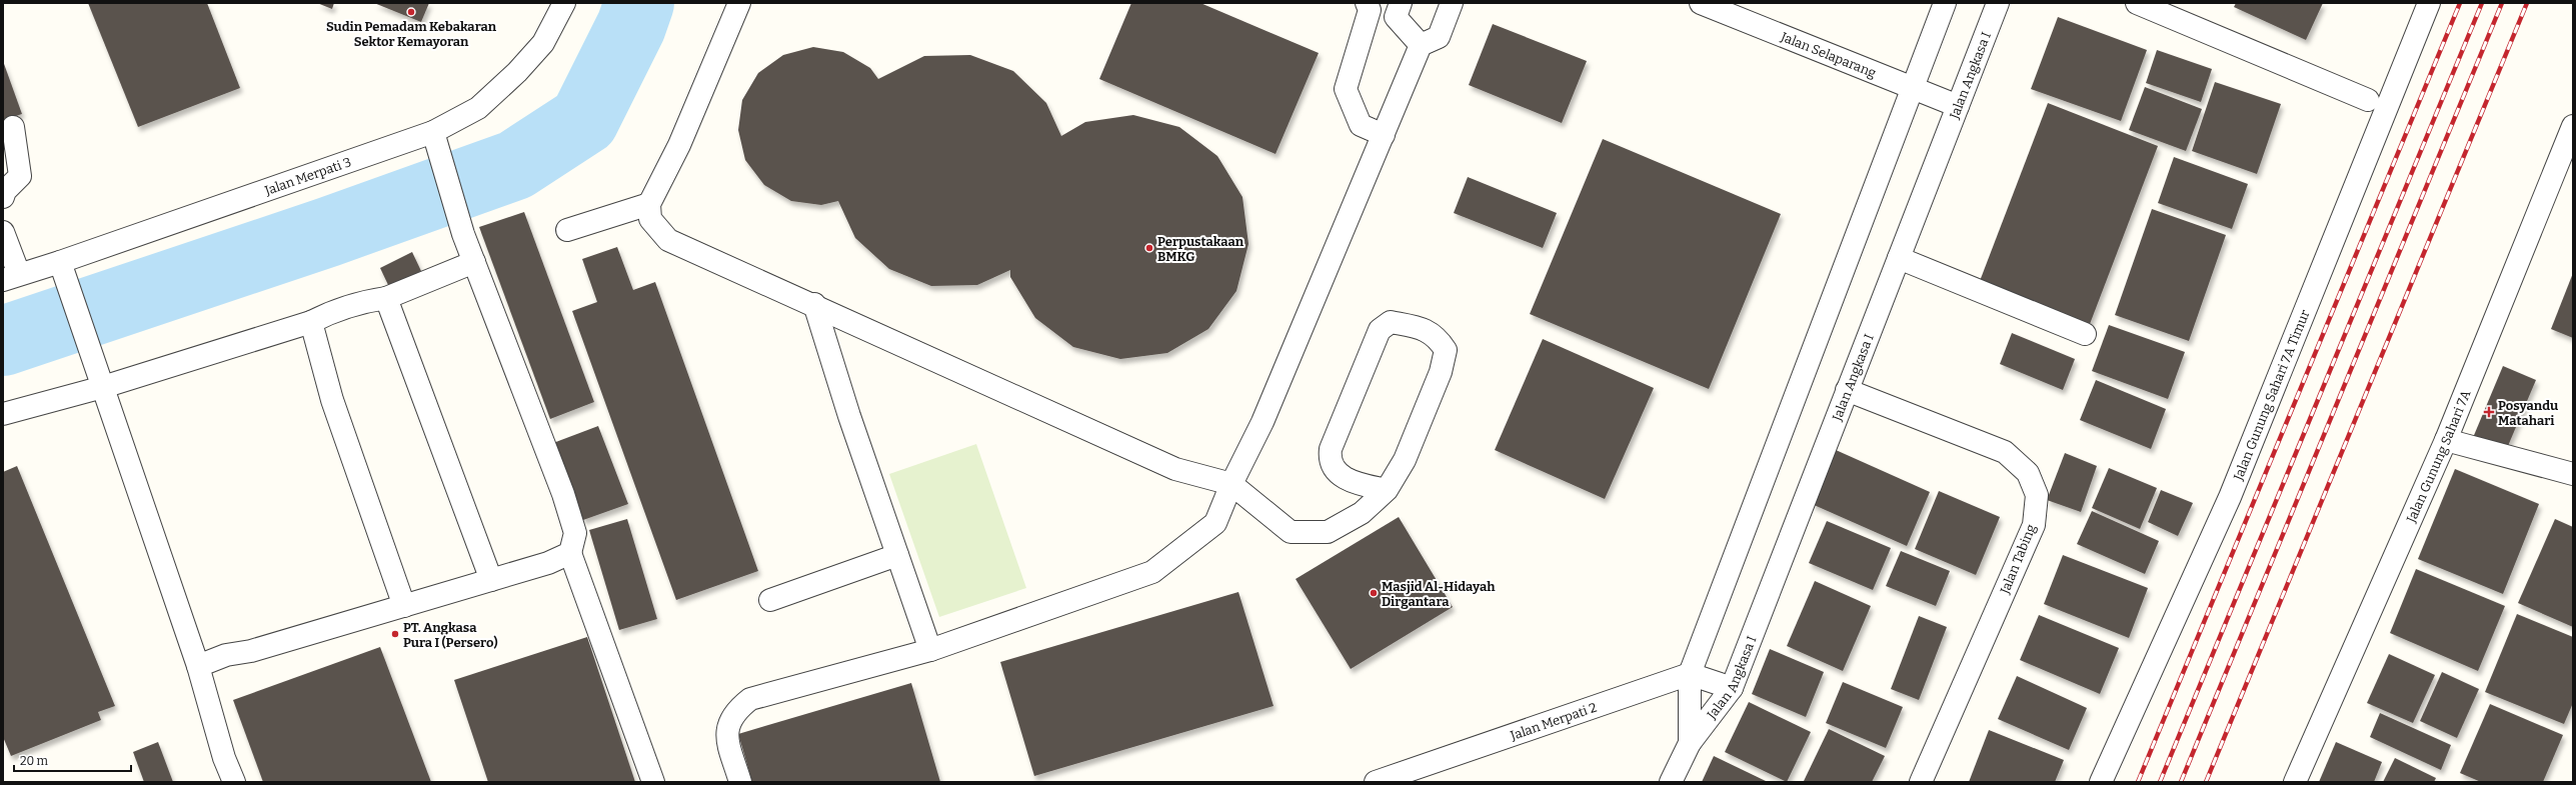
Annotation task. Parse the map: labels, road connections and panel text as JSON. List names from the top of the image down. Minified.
{"streets":{"street":["Jalan Selaparang","Jalan Angkasa I","Jalan Merpati 3","Jalan Gunung Sahari 7A Timur","Jalan Gunung Sahari 7A","Jalan Tabing","Jalan Merpati 2"]},"crossings":[["Jalan Selaparang","Jalan Angkasa I"],["Jalan Angkasa I","Jalan Tabing"],["Jalan Angkasa I","Jalan Merpati 2"]],"places":{"other":["Sudin Pemadam Kebakaran Sektor Kemayoran","Perpustakaan BMKG","Masjid Al-Hidayah Dirgantara","PT. Angkasa Pura I (Persero)"],"health":["Posyandu Matahari"]},"scale_bar":"20 m"}
